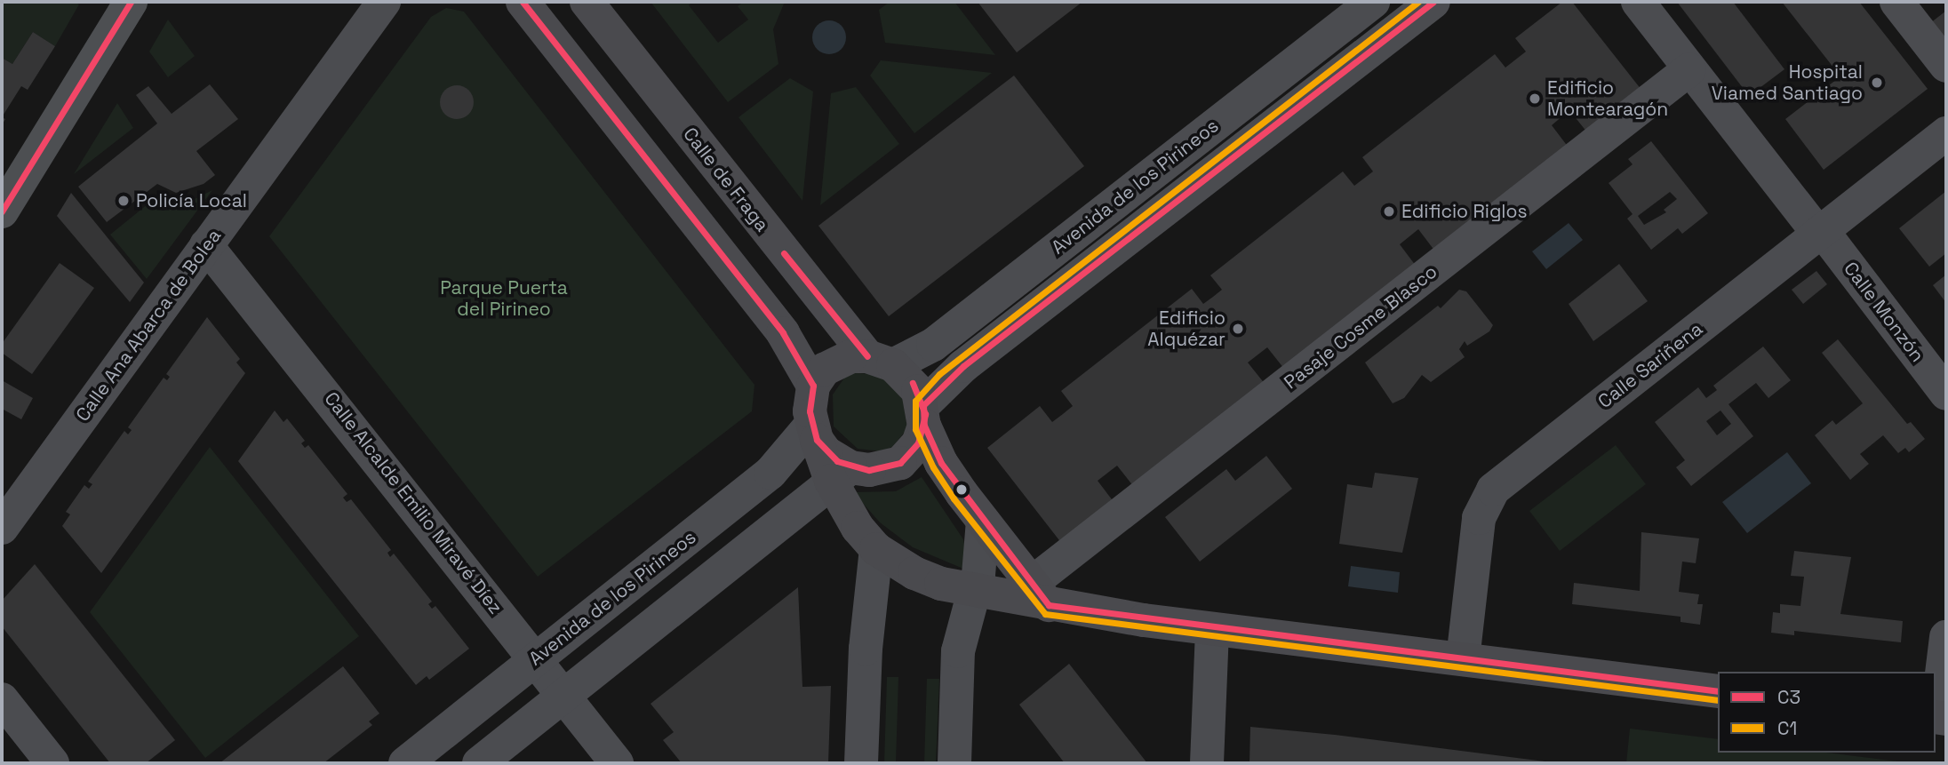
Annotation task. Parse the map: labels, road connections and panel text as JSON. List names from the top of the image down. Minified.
{"streets":{"main road":["Calle de Fraga"],"street":["Avenida de los Pirineos","Calle Monzón","Calle Ana Abarca de Bolea","Pasaje Cosme Blasco","Calle Sariñena","Calle Alcalde Emilio Miravé Díez"]},"crossings":[["Calle de Fraga","Avenida de los Pirineos"],["Avenida de los Pirineos","Calle Alcalde Emilio Miravé Díez"],["Calle Monzón","Pasaje Cosme Blasco"],["Calle Monzón","Calle Sariñena"],["Calle Ana Abarca de Bolea","Calle Alcalde Emilio Miravé Díez"]],"parks":["Parque Puerta del Pirineo"],"places":["Hospital Viamed Santiago","Edificio Montearagón","Policía Local","Edificio Riglos","Edificio Alquézar"],"lines":["transit line C3","transit line C1"],"legend":["C3","C1"]}
